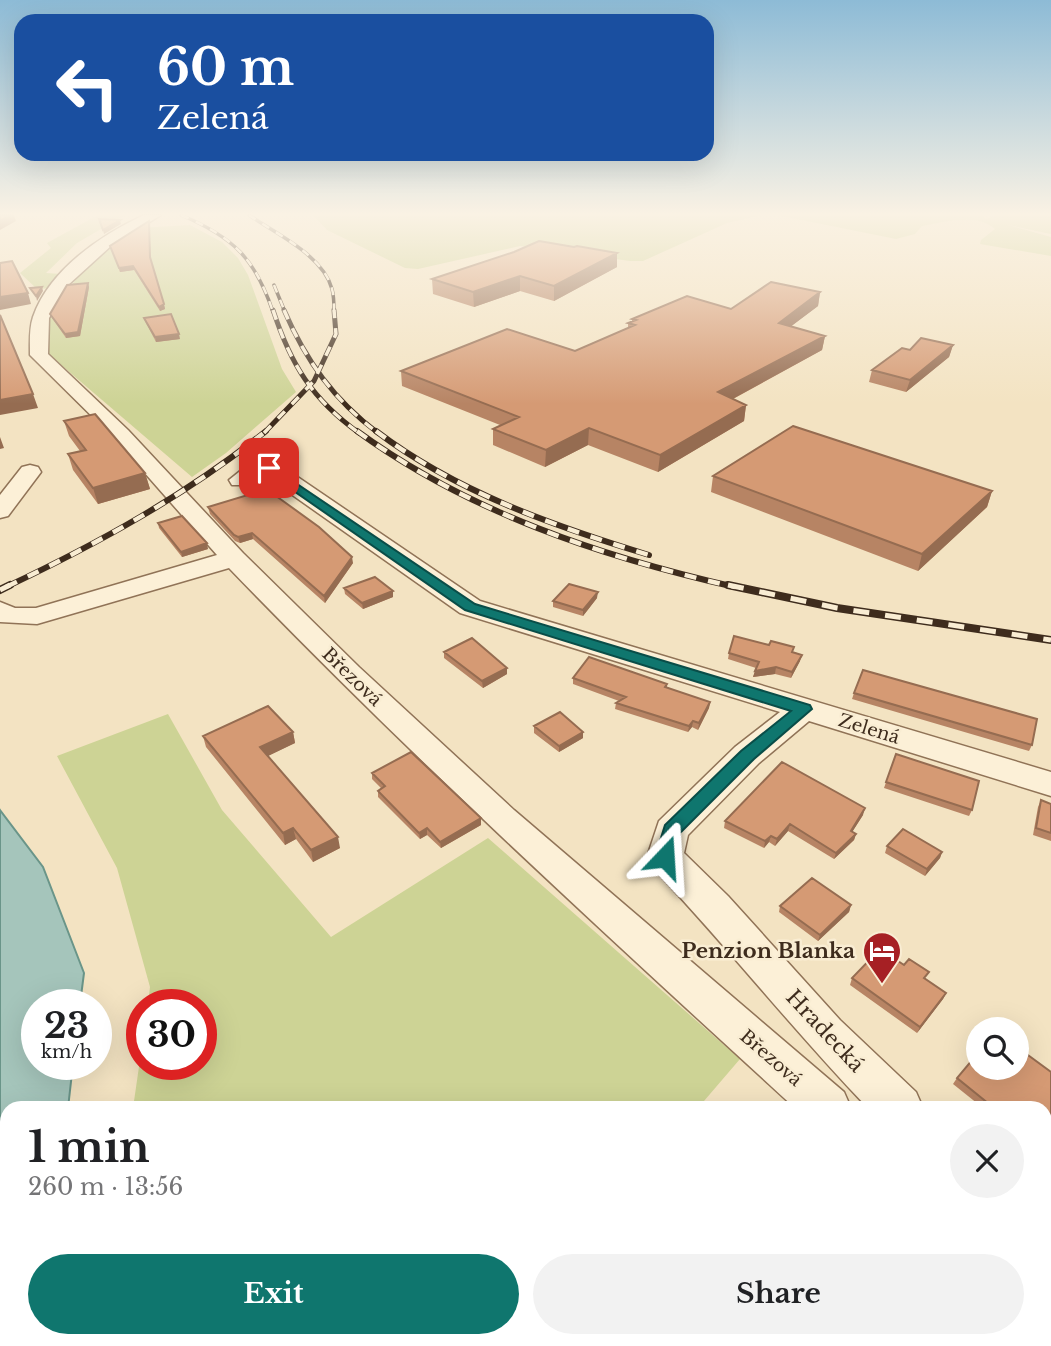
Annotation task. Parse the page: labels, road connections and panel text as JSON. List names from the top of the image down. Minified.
{"streets":{"street":["Březová","Zelená","Hradecká"]},"crossings":[["Zelená","Hradecká"]],"places":{"hotel":["Penzion Blanka"]},"page":{"turn":["60 m","Zelená"],"speed":"23 km/h","limit":"30","heading":["1 min","260 m · 13:56"],"buttons":["Exit","Share"]}}
